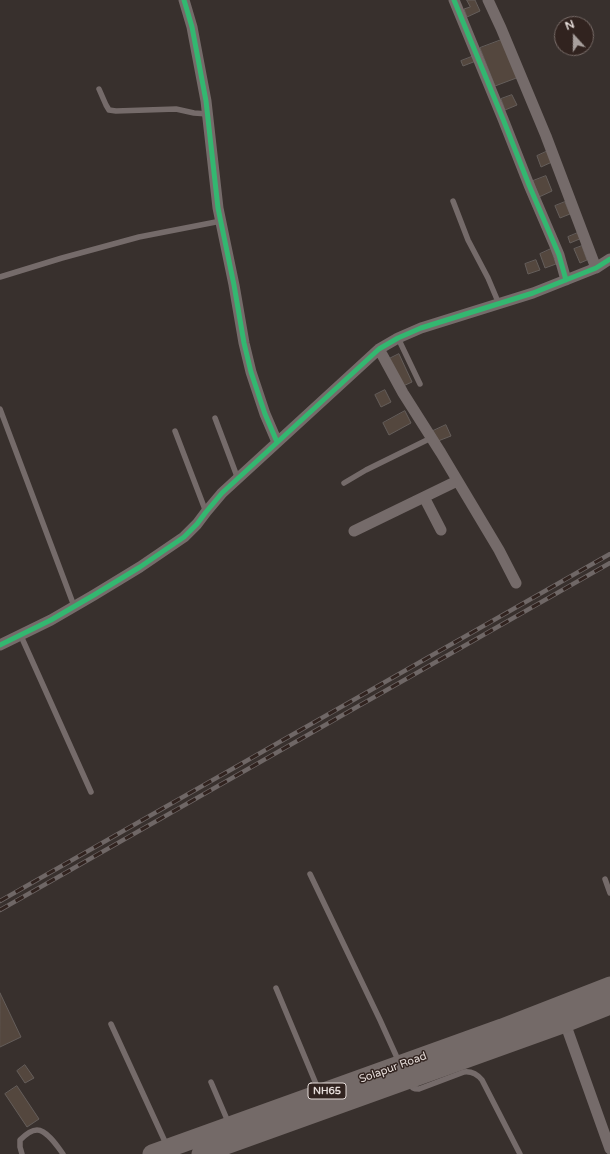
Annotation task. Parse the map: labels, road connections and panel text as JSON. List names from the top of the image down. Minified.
{"streets":{"highway":["Solapur Road","NH65"]},"north":"top"}
